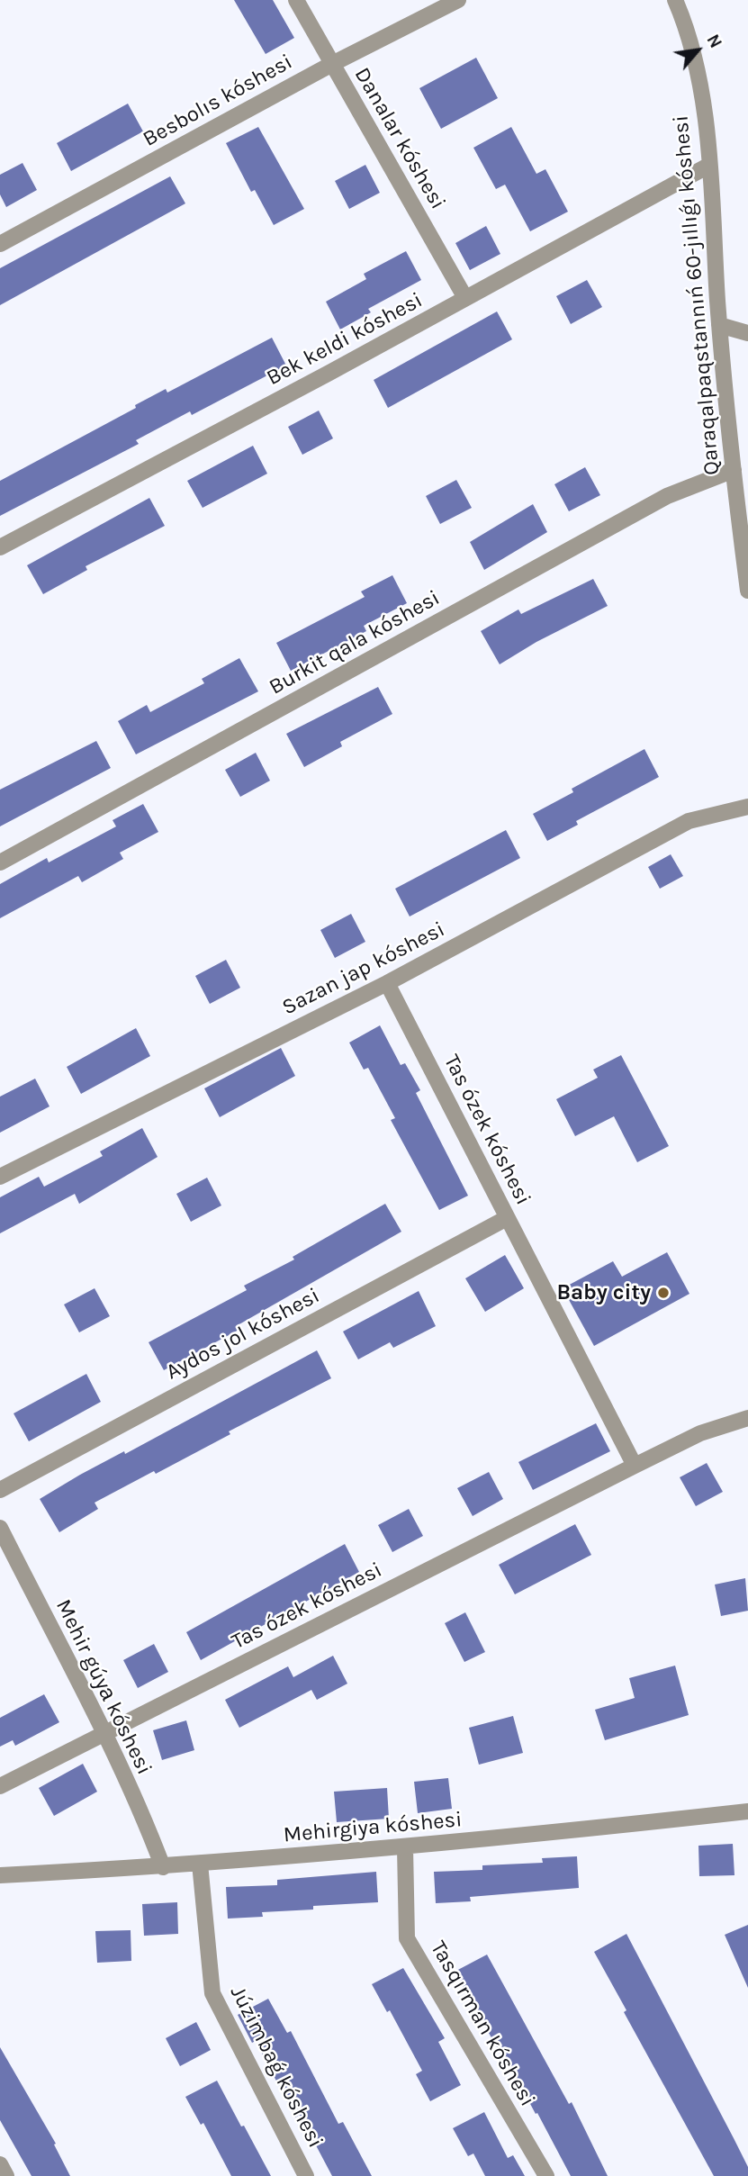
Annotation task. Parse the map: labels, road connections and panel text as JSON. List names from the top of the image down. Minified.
{"streets":{"street":["Besbolıs kóshesi","Danalar kóshesi","Qaraqalpaqstannıń 60-jıllıǵı kóshesi","Bek keldi kóshesi","Burkit qala kóshesi","Sazan jap kóshesi","Tas ózek kóshesi","Aydos jol kóshesi","Mehir gúyа kóshesi","Mehirgiya kóshesi","Tasqırman kóshesi","Júzimbaǵ kóshesi"]},"crossings":[["Besbolıs kóshesi","Danalar kóshesi"],["Danalar kóshesi","Bek keldi kóshesi"],["Qaraqalpaqstannıń 60-jıllıǵı kóshesi","Bek keldi kóshesi"],["Qaraqalpaqstannıń 60-jıllıǵı kóshesi","Burkit qala kóshesi"],["Sazan jap kóshesi","Tas ózek kóshesi"],["Tas ózek kóshesi","Aydos jol kóshesi"],["Tas ózek kóshesi","Mehir gúyа kóshesi"],["Mehir gúyа kóshesi","Mehirgiya kóshesi"],["Mehirgiya kóshesi","Tasqırman kóshesi"],["Mehirgiya kóshesi","Júzimbaǵ kóshesi"]],"places":["Baby city"],"north":"top right"}
